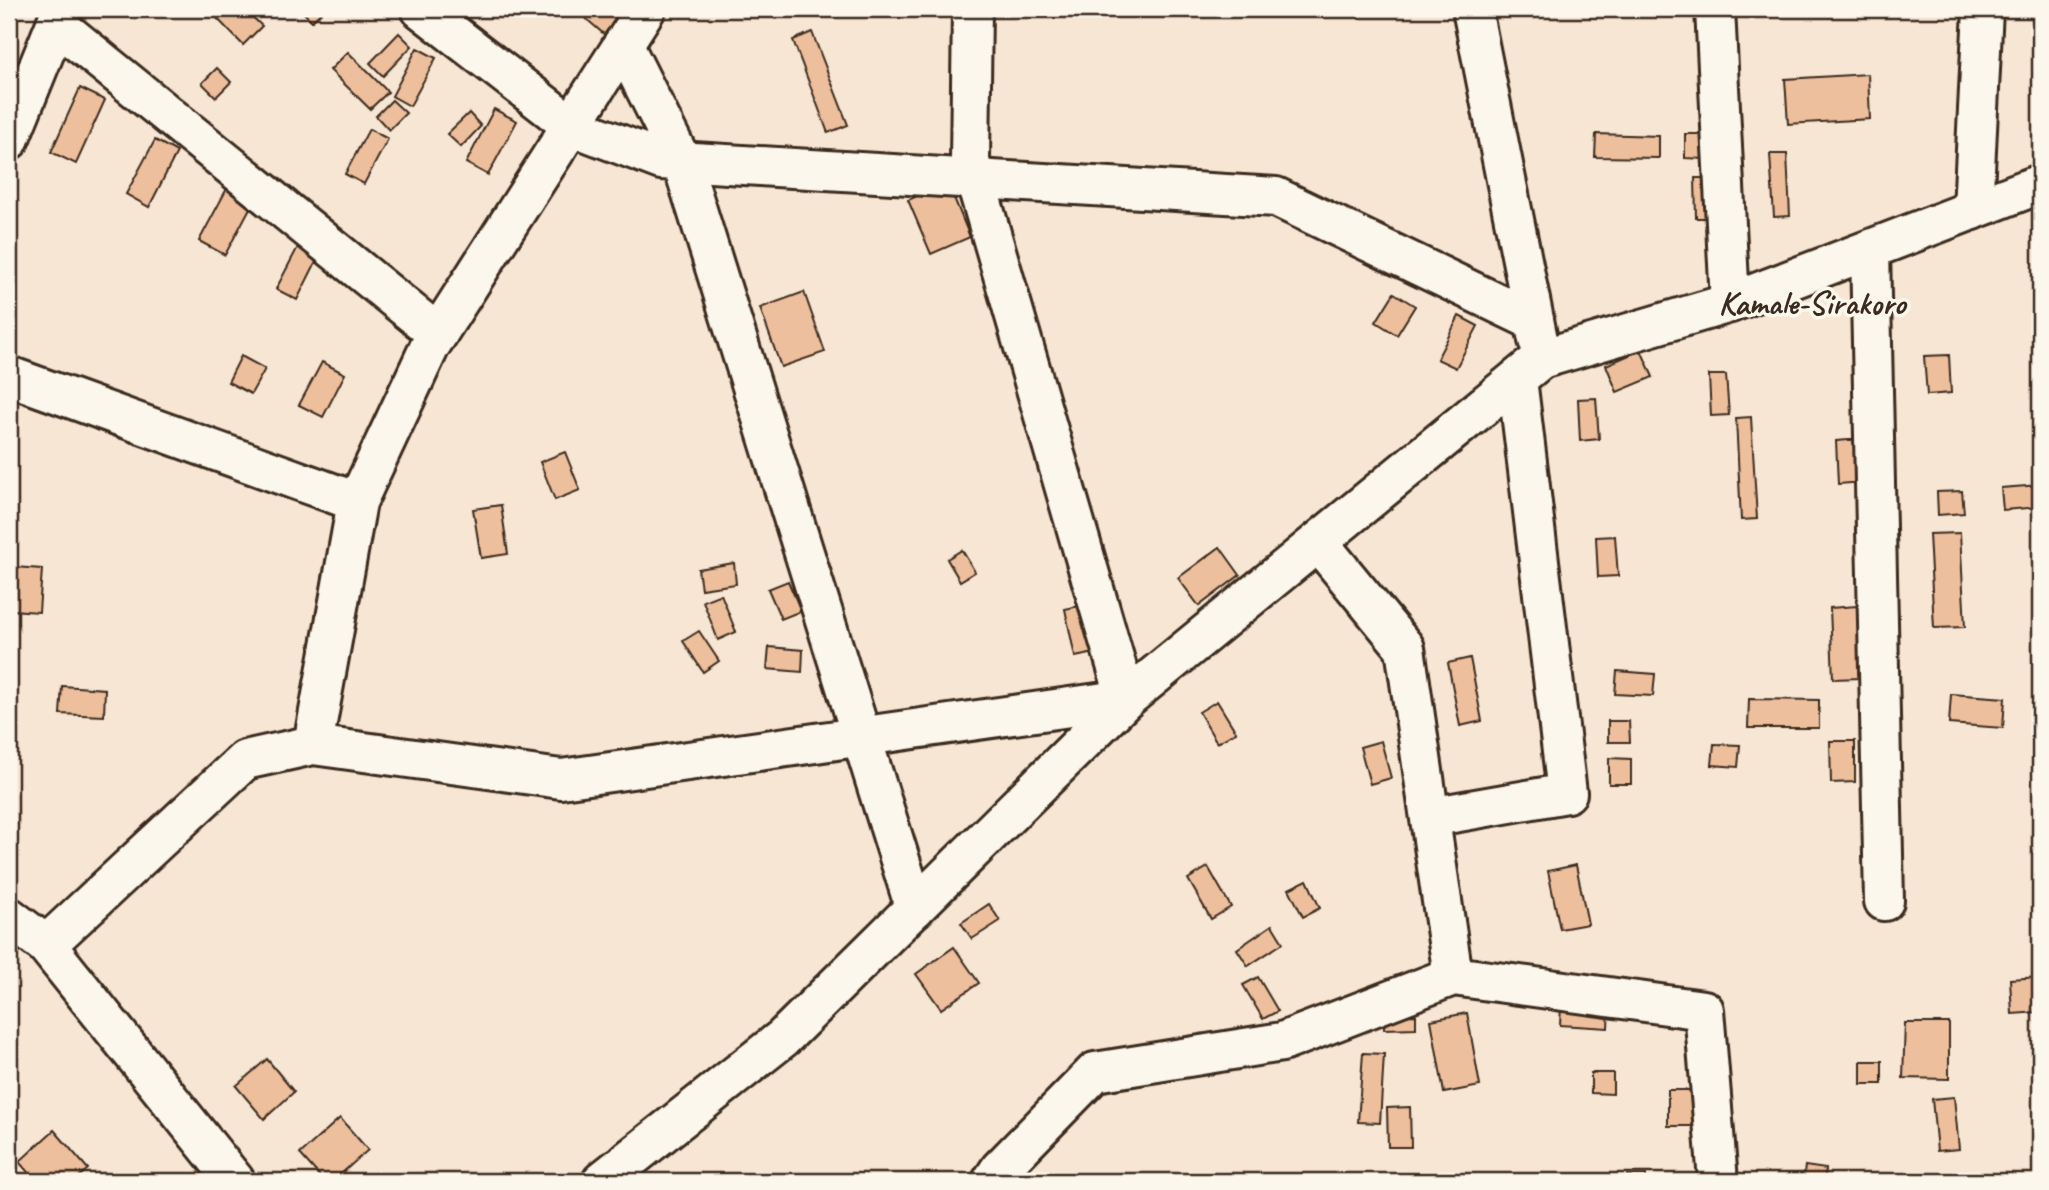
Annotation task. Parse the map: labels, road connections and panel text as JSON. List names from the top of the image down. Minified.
{"districts":["Kamale-Sirakoro"]}
